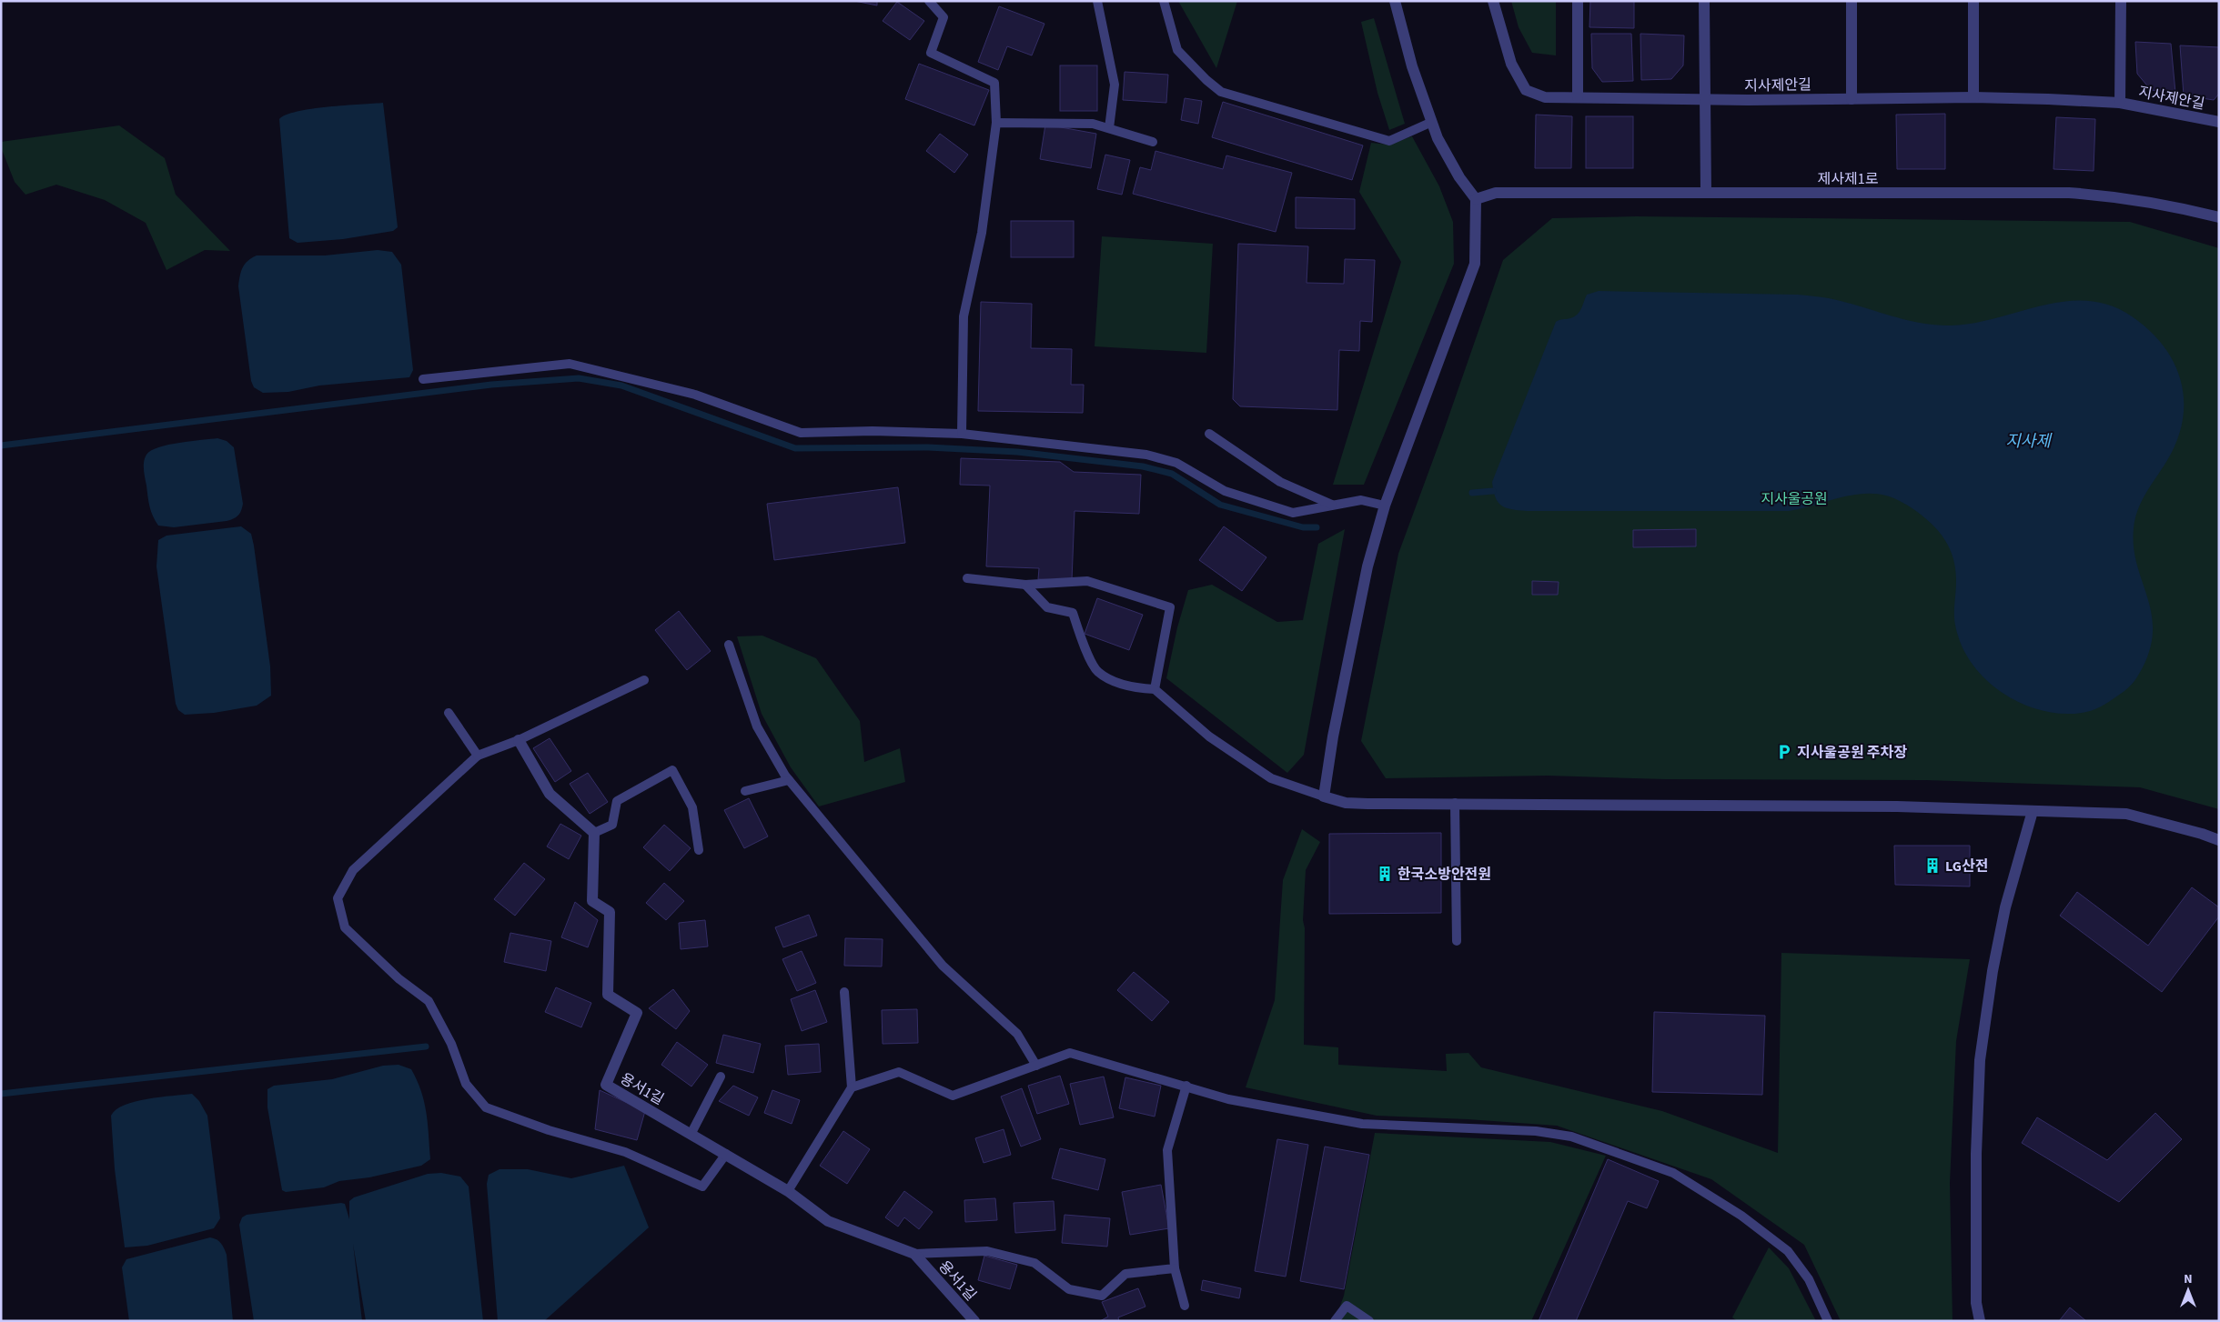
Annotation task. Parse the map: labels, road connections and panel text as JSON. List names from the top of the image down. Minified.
{"streets":{"street":["지사제안길","제사제1로","용서1길"]},"water":["지사제"],"parks":["지사울공원"],"places":{"parking":["지사울공원 주차장"],"building":["LG산전","한국소방안전원"]},"north":"top"}
